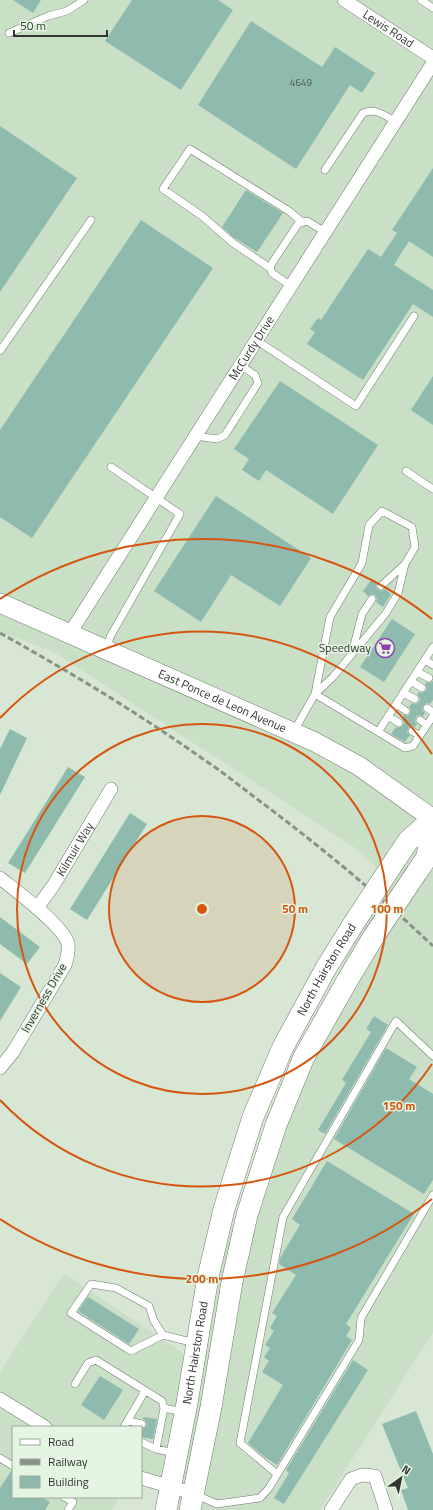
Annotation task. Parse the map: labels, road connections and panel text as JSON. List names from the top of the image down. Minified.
{"streets":{"main road":["East Ponce de Leon Avenue","North Hairston Road"],"street":["Lewis Road","McCurdy Drive","Kilmuir Way","Inverness Drive"]},"crossings":[["McCurdy Drive","East Ponce de Leon Avenue"],["East Ponce de Leon Avenue","North Hairston Road"],["Kilmuir Way","Inverness Drive"]],"places":{"supermarket":["Speedway"]},"house_numbers":["4649"],"legend":["Road","Railway","Building"],"scale_bar":"50 m","north":"top right","rings":["50 m","100 m","150 m","200 m"]}
